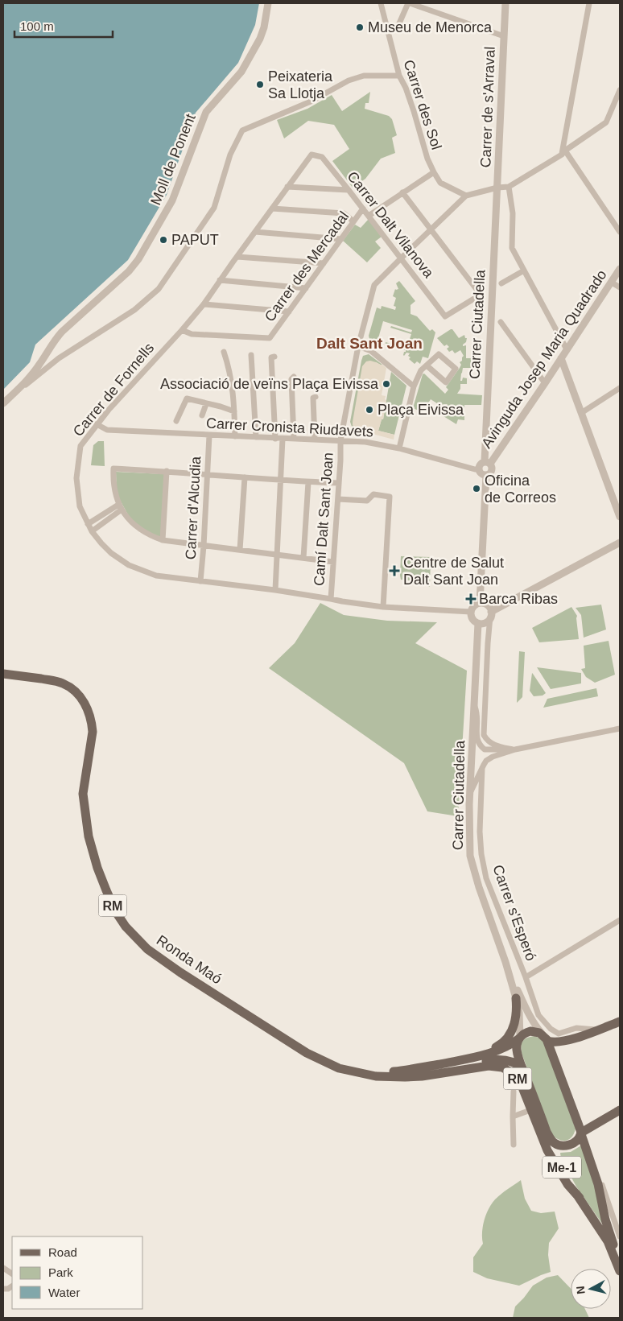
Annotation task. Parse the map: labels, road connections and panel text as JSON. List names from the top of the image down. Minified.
{"streets":{"main road":["RM","Ronda Maó","Me-1"],"street":["Carrer des Sol","Carrer de s'Arraval","Moll de Ponent","Carrer Dalt Vilanova","Carrer des Mercadal","Carrer Ciutadella","Avinguda Josep Maria Quadrado","Carrer de Fornells","Carrer Cronista Riudavets","Carrer d'Alcudia","Camí Dalt Sant Joan","Carrer s'Esperó"]},"crossings":[["Carrer des Sol","Carrer des Mercadal"],["Carrer des Sol","Camí Dalt Sant Joan"],["Carrer de s'Arraval","Carrer Ciutadella"],["Carrer Dalt Vilanova","Carrer des Mercadal"],["Carrer Dalt Vilanova","Carrer de Fornells"],["Carrer Dalt Vilanova","Camí Dalt Sant Joan"],["Carrer des Mercadal","Carrer de Fornells"],["Carrer Ciutadella","Avinguda Josep Maria Quadrado"],["Carrer Ciutadella","Carrer de Fornells"],["Carrer Ciutadella","Carrer Cronista Riudavets"],["Carrer Ciutadella","RM"],["Avinguda Josep Maria Quadrado","Carrer Cronista Riudavets"],["Carrer de Fornells","Carrer Cronista Riudavets"],["Carrer de Fornells","Carrer d'Alcudia"],["Carrer de Fornells","Camí Dalt Sant Joan"],["Carrer Cronista Riudavets","Carrer d'Alcudia"],["Carrer Cronista Riudavets","Camí Dalt Sant Joan"],["RM","Carrer s'Esperó"],["RM","Ronda Maó"],["RM","Me-1"]],"districts":["Dalt Sant Joan"],"places":{"other":["Museu de Menorca","Peixateria Sa Llotja","PAPUT","Associació de veïns Plaça Eivissa","Plaça Eivissa","Oficina de Correos"],"health":["Centre de Salut Dalt Sant Joan","Barca Ribas"]},"legend":["Road","Park","Water"],"scale_bar":"100 m","north":"left"}
